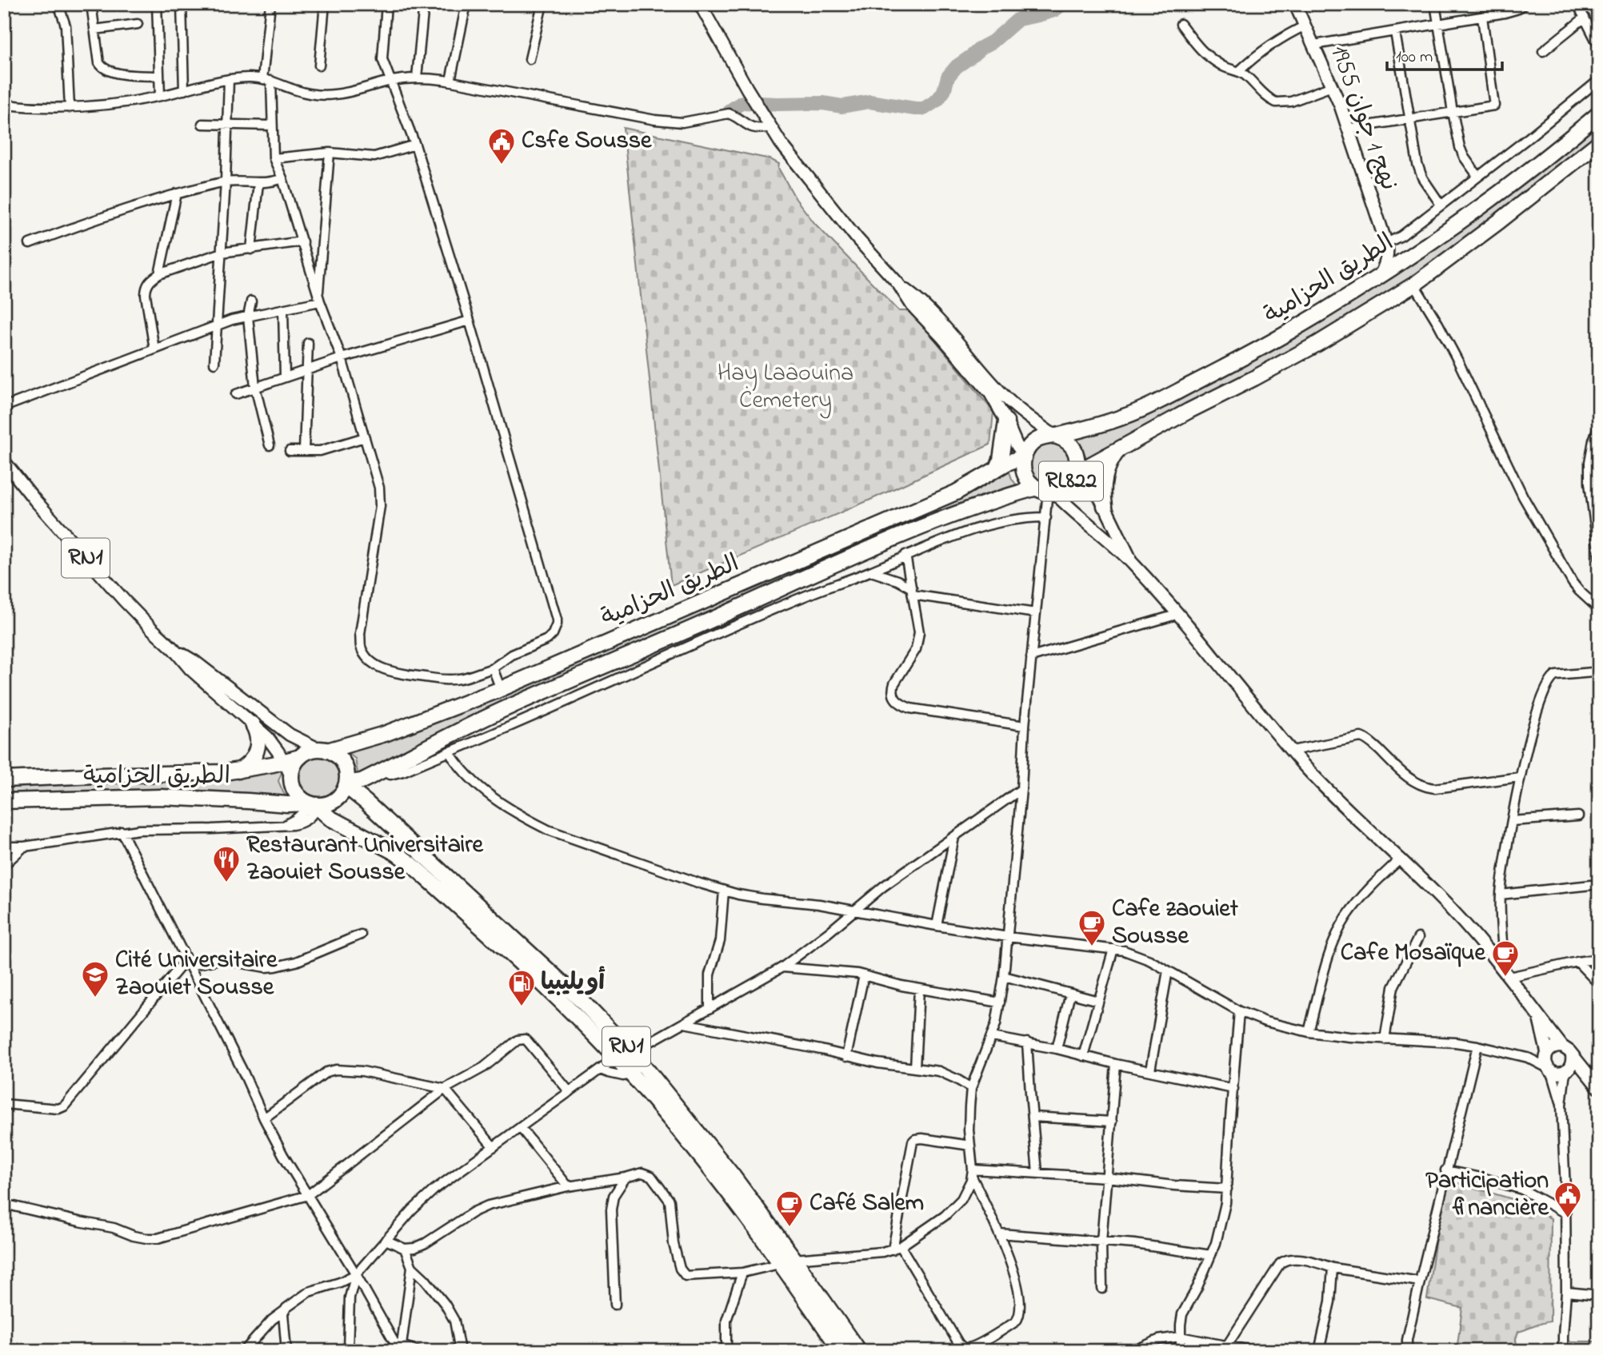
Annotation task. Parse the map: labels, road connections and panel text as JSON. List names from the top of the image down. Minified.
{"streets":{"highway":["الطريق الحزامية","RL822","RN1"],"main road":["نهج 1 جوان 1955"]},"crossings":[["الطريق الحزامية","RL822"],["الطريق الحزامية","RN1"]],"parks":["Hay Laaouina Cemetery"],"places":{"public building":["Csfe Sousse","Participation financière"],"restaurant":["Restaurant Universitaire Zaouiet Sousse"],"cafe":["Cafe zaouiet Sousse","Cafe Mosaïque","Café Salem"],"school or university":["Cité Universitaire Zaouiet Sousse"],"fuel station":["أويليبيا"]},"scale_bar":"100 m"}
